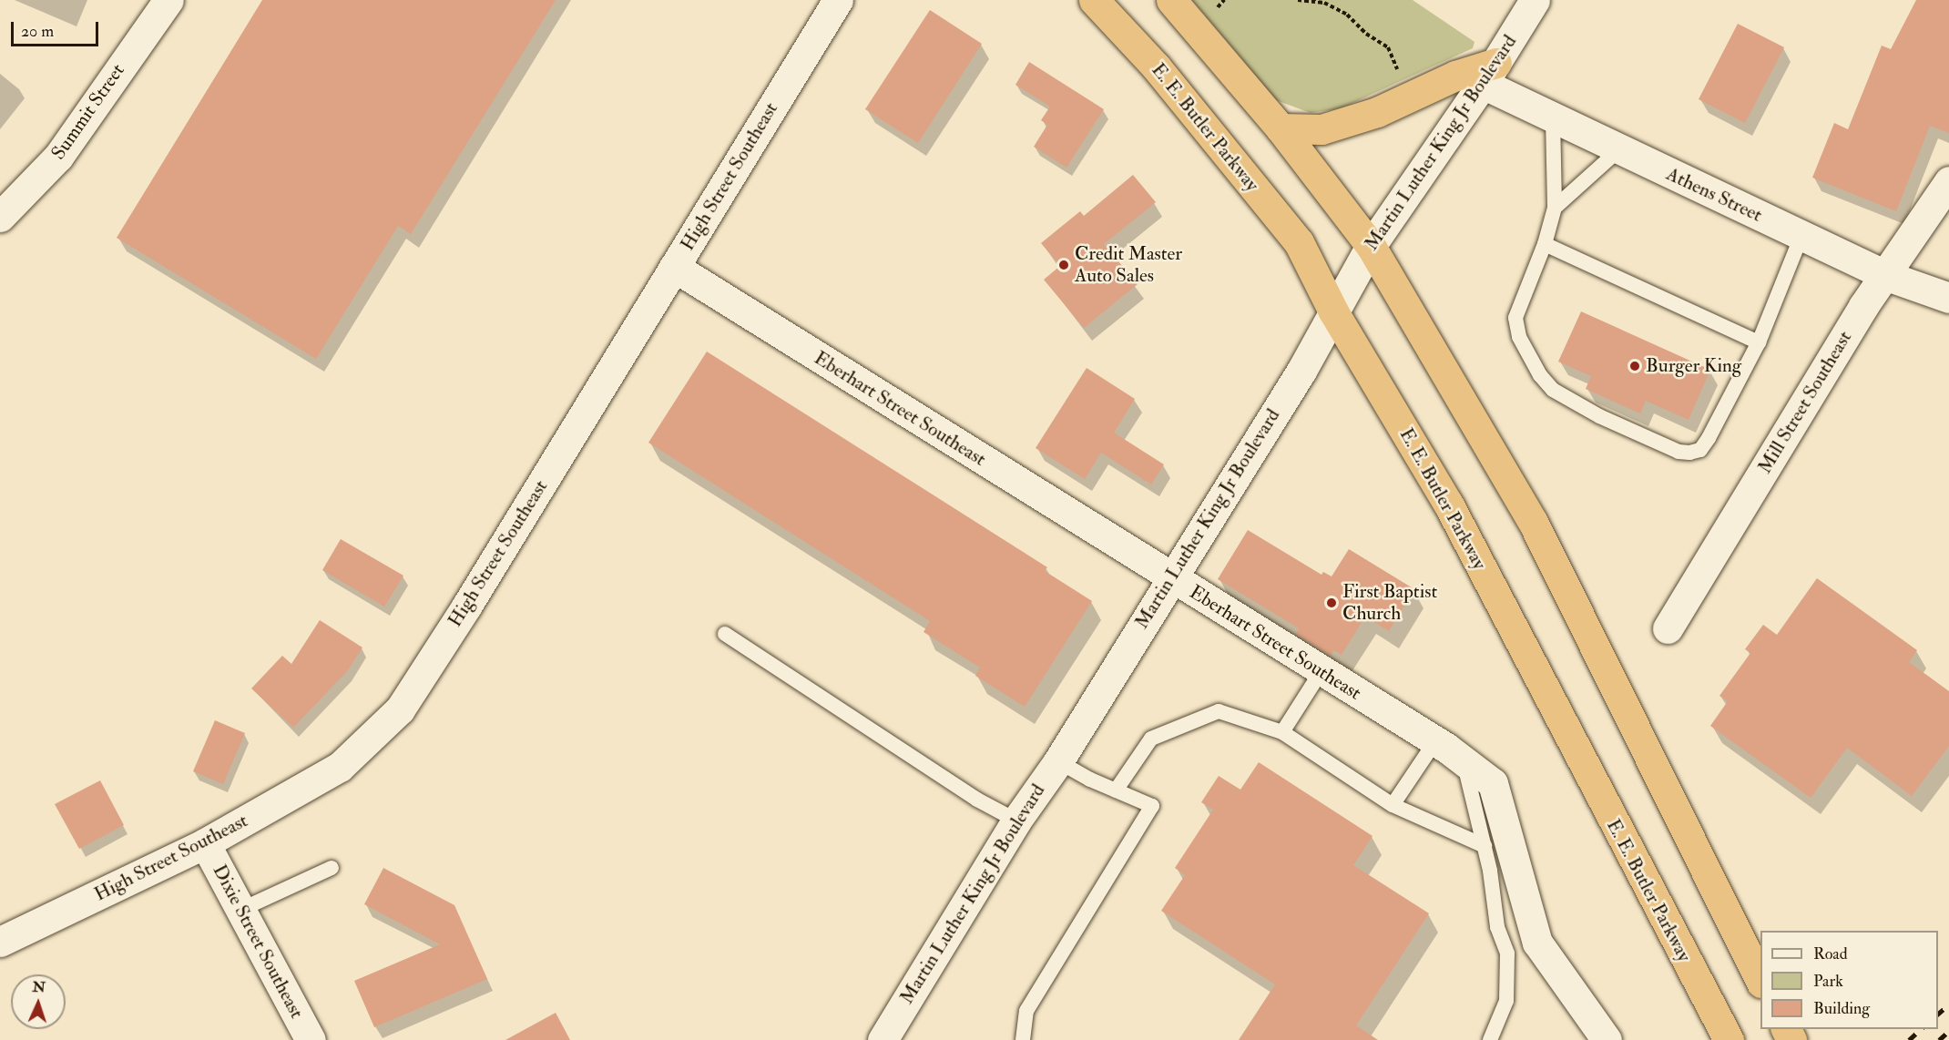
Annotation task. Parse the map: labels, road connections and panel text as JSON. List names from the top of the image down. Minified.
{"streets":{"highway":["E. E. Butler Parkway"],"street":["Summit Street","Martin Luther King Jr Boulevard","High Street Southeast","Athens Street","Mill Street Southeast","Eberhart Street Southeast","Dixie Street Southeast"]},"crossings":[["E. E. Butler Parkway","Martin Luther King Jr Boulevard"],["Martin Luther King Jr Boulevard","Athens Street"],["Martin Luther King Jr Boulevard","Eberhart Street Southeast"],["High Street Southeast","Eberhart Street Southeast"],["High Street Southeast","Dixie Street Southeast"],["Athens Street","Mill Street Southeast"]],"places":["Credit Master Auto Sales","Burger King","First Baptist Church"],"legend":["Road","Park","Building"],"scale_bar":"20 m","north":"top"}
